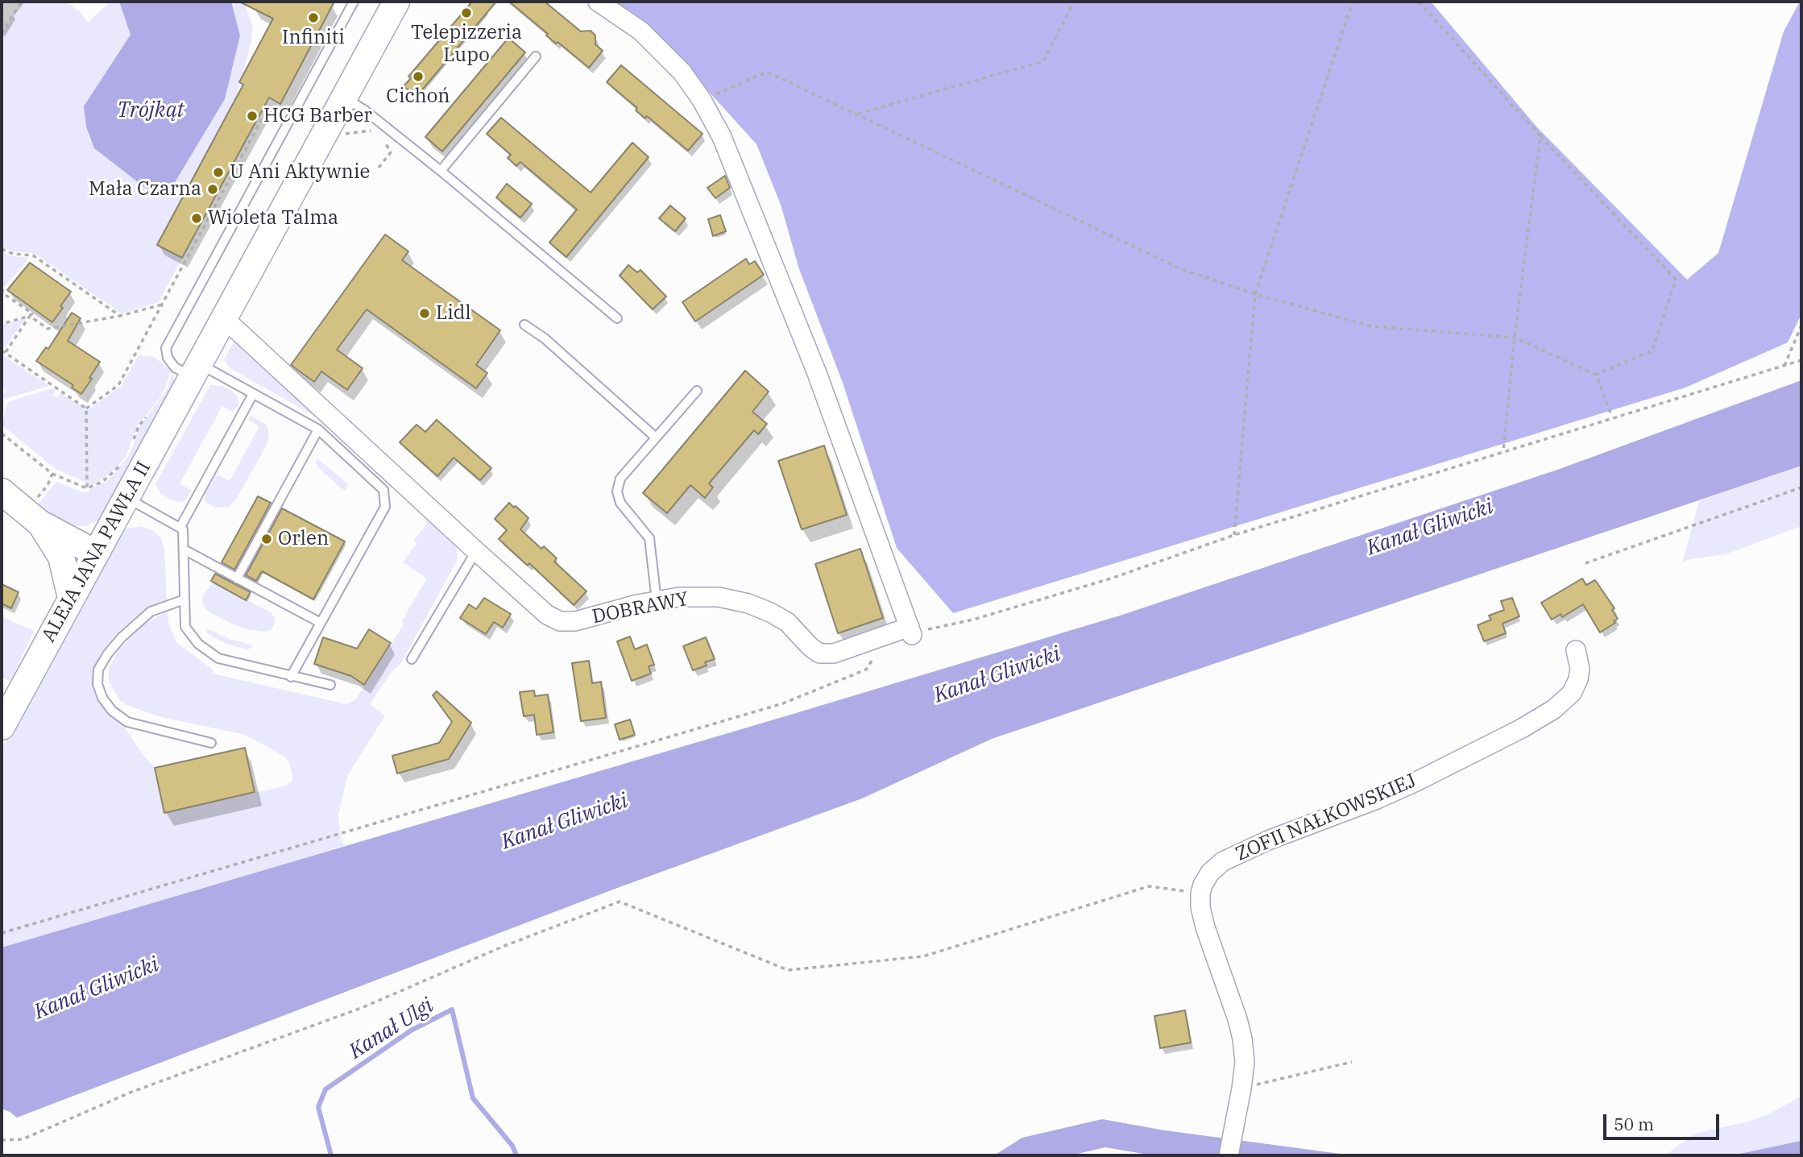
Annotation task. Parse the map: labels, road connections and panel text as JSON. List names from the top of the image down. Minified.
{"streets":{"main road":["ALEJA JANA PAWŁA II"],"street":["DOBRAWY","ZOFII NAŁKOWSKIEJ"]},"water":["Trójkąt","Kanał Gliwicki","Kanał Ulgi"],"places":["Telepizzeria Lupo","Infiniti","Cichoń","HCG Barber","U Ani Aktywnie","Mała Czarna","Wioleta Talma","Lidl","Orlen"],"scale_bar":"50 m"}
